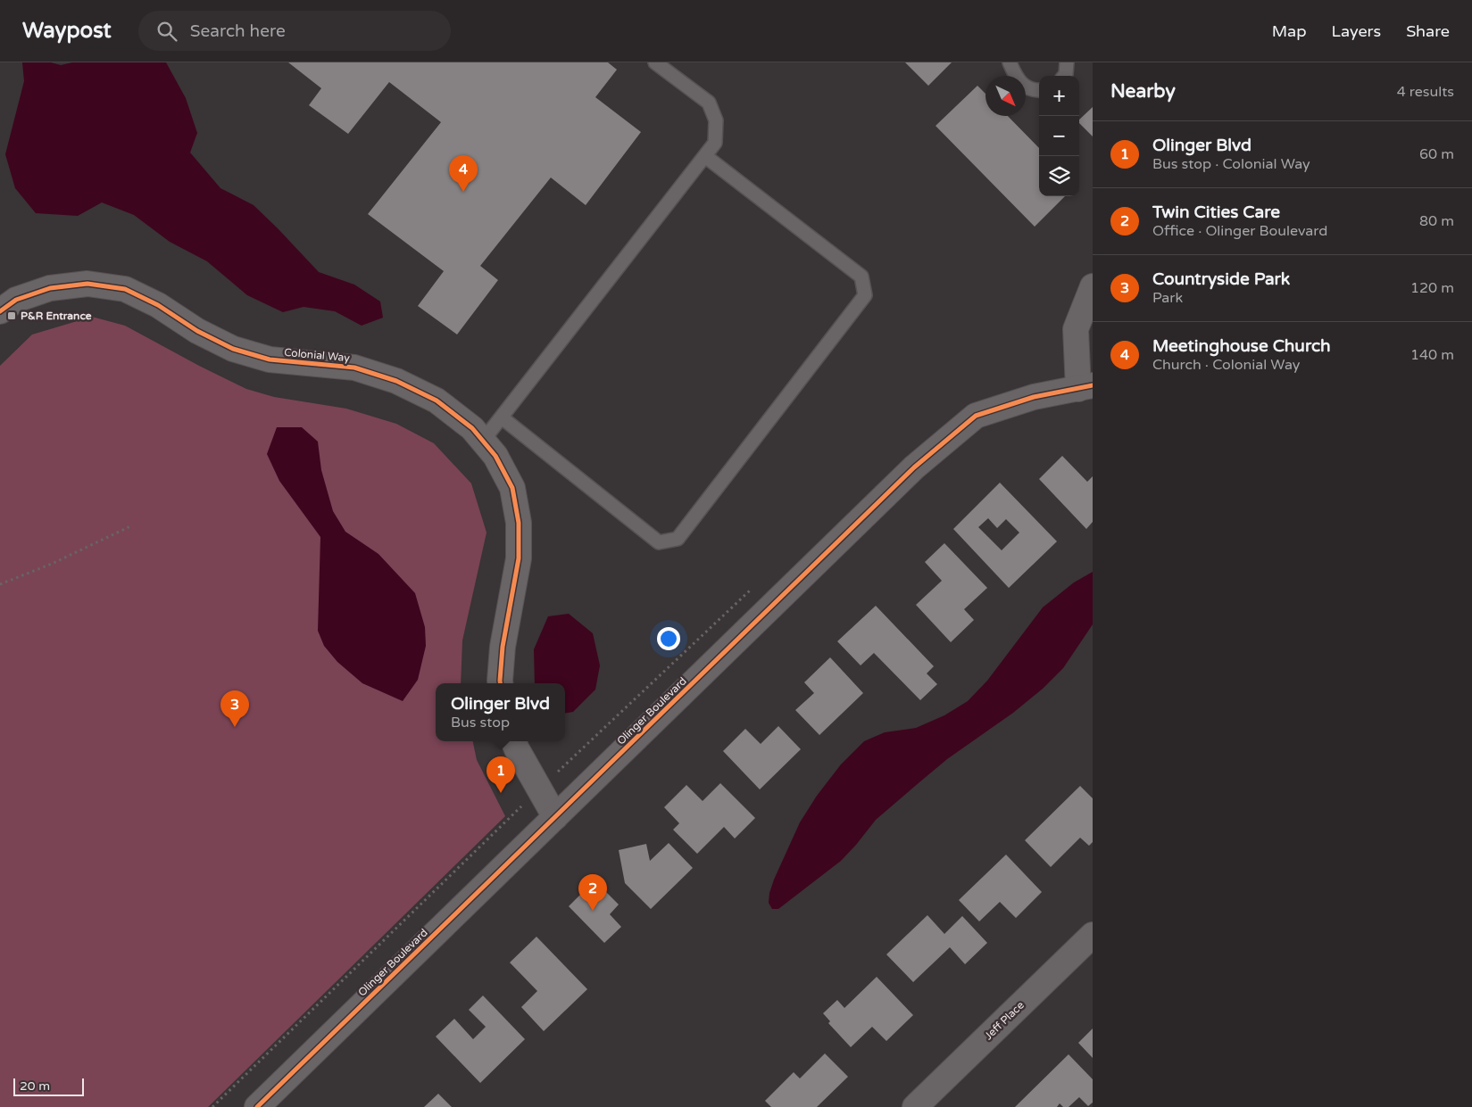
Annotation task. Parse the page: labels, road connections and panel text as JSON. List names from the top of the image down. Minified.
{"streets":{"street":["Colonial Way","Olinger Boulevard","Jeff Place"]},"places":{"transit":["P&R Entrance"]},"scale_bar":"20 m","north":"bottom right","page":{"header":"Waypost","search":"Search here","nav":["Map","Layers","Share"],"heading":["Nearby","4 results"],"map_buttons":["+","−"],"list":[{"mark":"1","name":"Olinger Blvd","note":"Bus stop · Colonial Way","value":"60 m"},{"mark":"2","name":"Twin Cities Care","note":"Office · Olinger Boulevard","value":"80 m"},{"mark":"3","name":"Countryside Park","note":"Park","value":"120 m"},{"mark":"4","name":"Meetinghouse Church","note":"Church · Colonial Way","value":"140 m"}],"pins":["4","3","1","2"],"popup":["Olinger Blvd","Bus stop"],"scale":"20 m"}}
